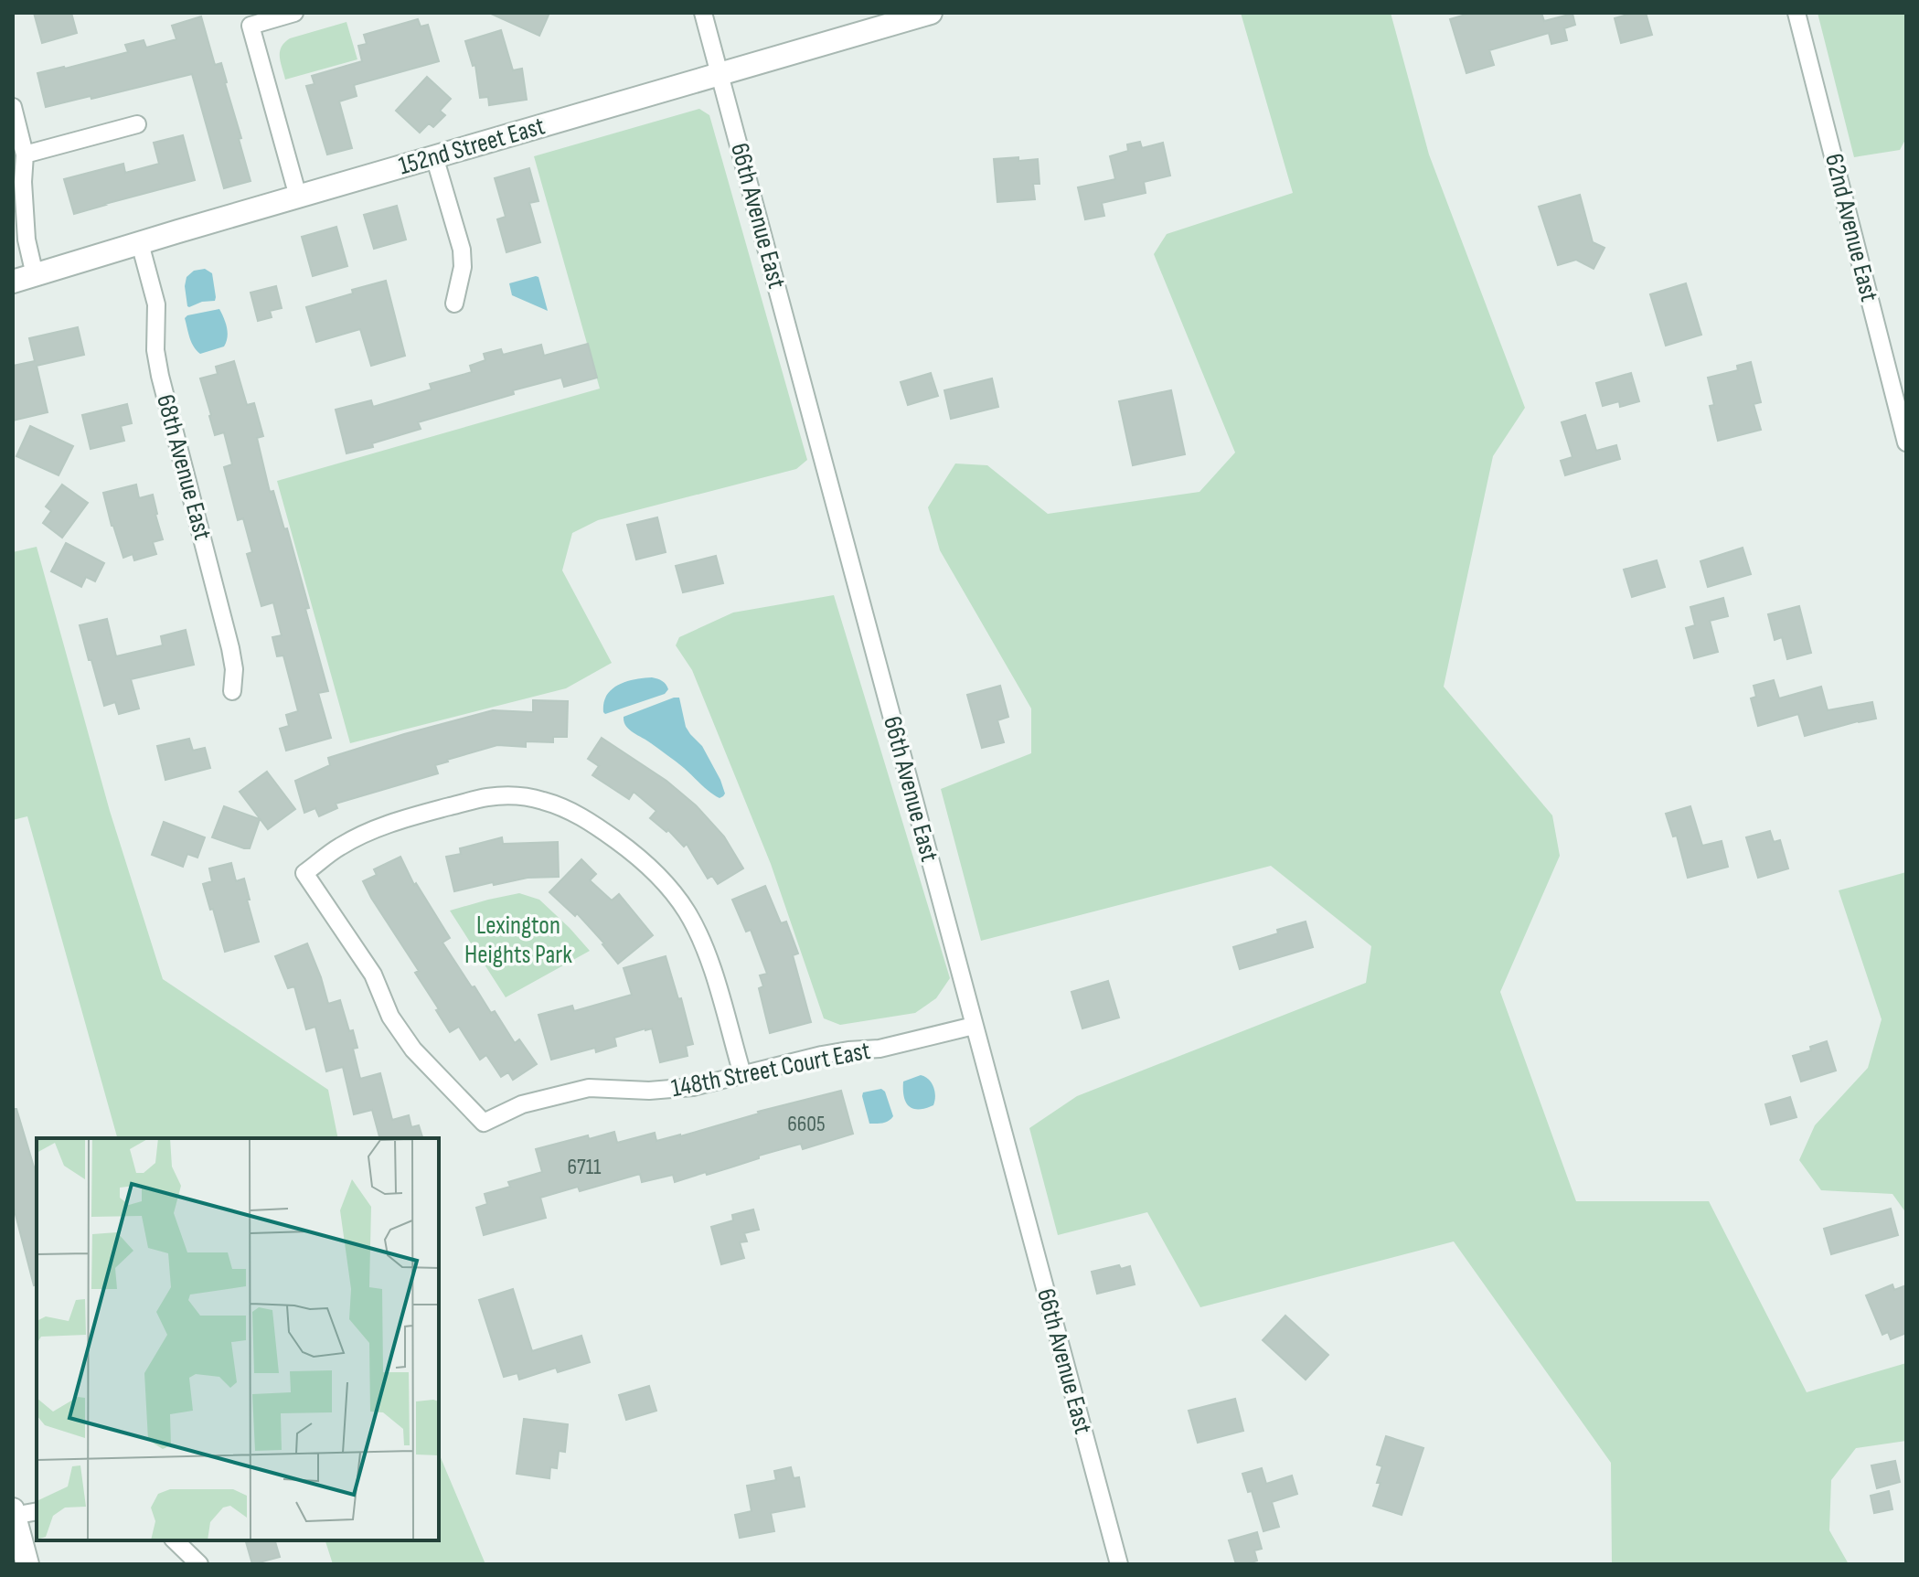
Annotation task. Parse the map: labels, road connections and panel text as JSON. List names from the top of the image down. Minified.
{"streets":{"street":["152nd Street East","66th Avenue East","62nd Avenue East","68th Avenue East","148th Street Court East"]},"crossings":[["152nd Street East","66th Avenue East"],["152nd Street East","68th Avenue East"],["66th Avenue East","148th Street Court East"]],"parks":["Lexington Heights Park"],"house_numbers":["6605","6711"]}
